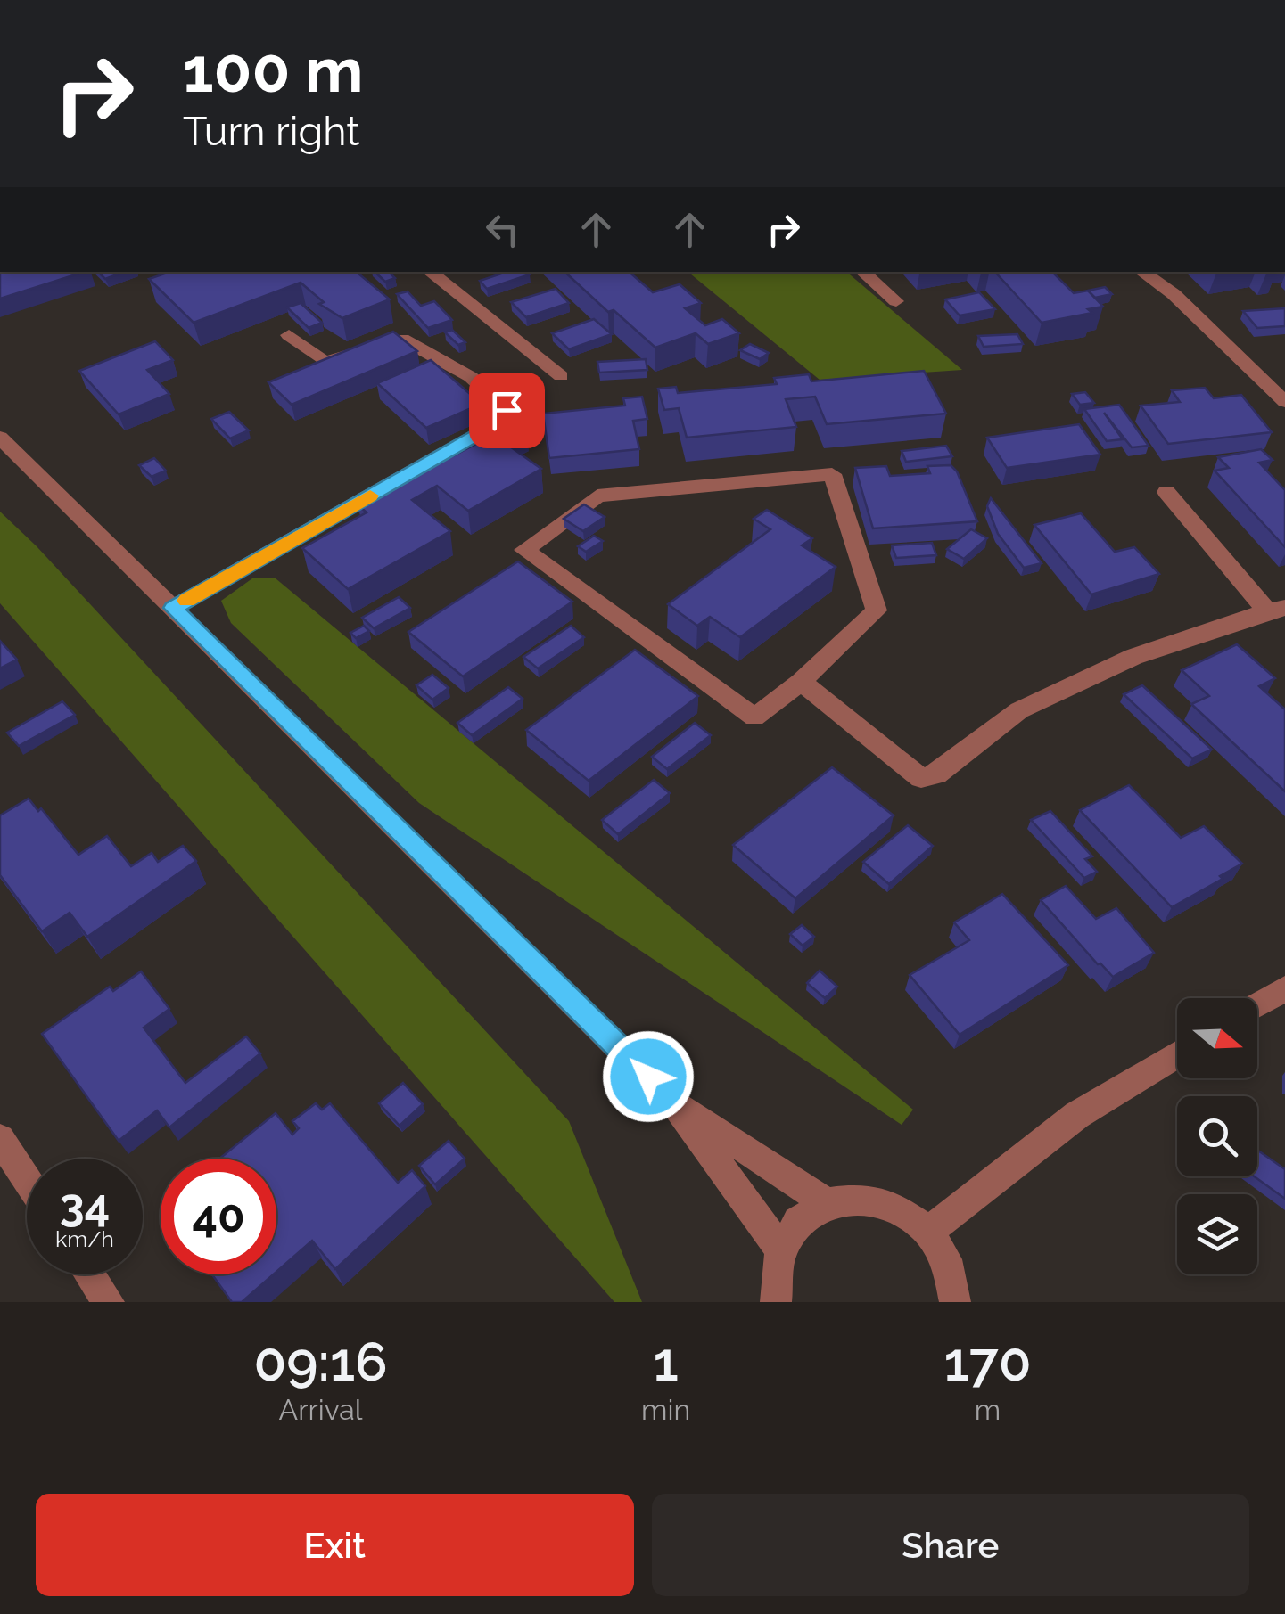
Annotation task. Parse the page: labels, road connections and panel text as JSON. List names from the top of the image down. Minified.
{"north":"right","page":{"turn":["100 m","Turn right"],"speed":"34 km/h","limit":"40","eta":["09:16","Arrival","1","min","170","m"],"buttons":["Exit","Share"]}}
